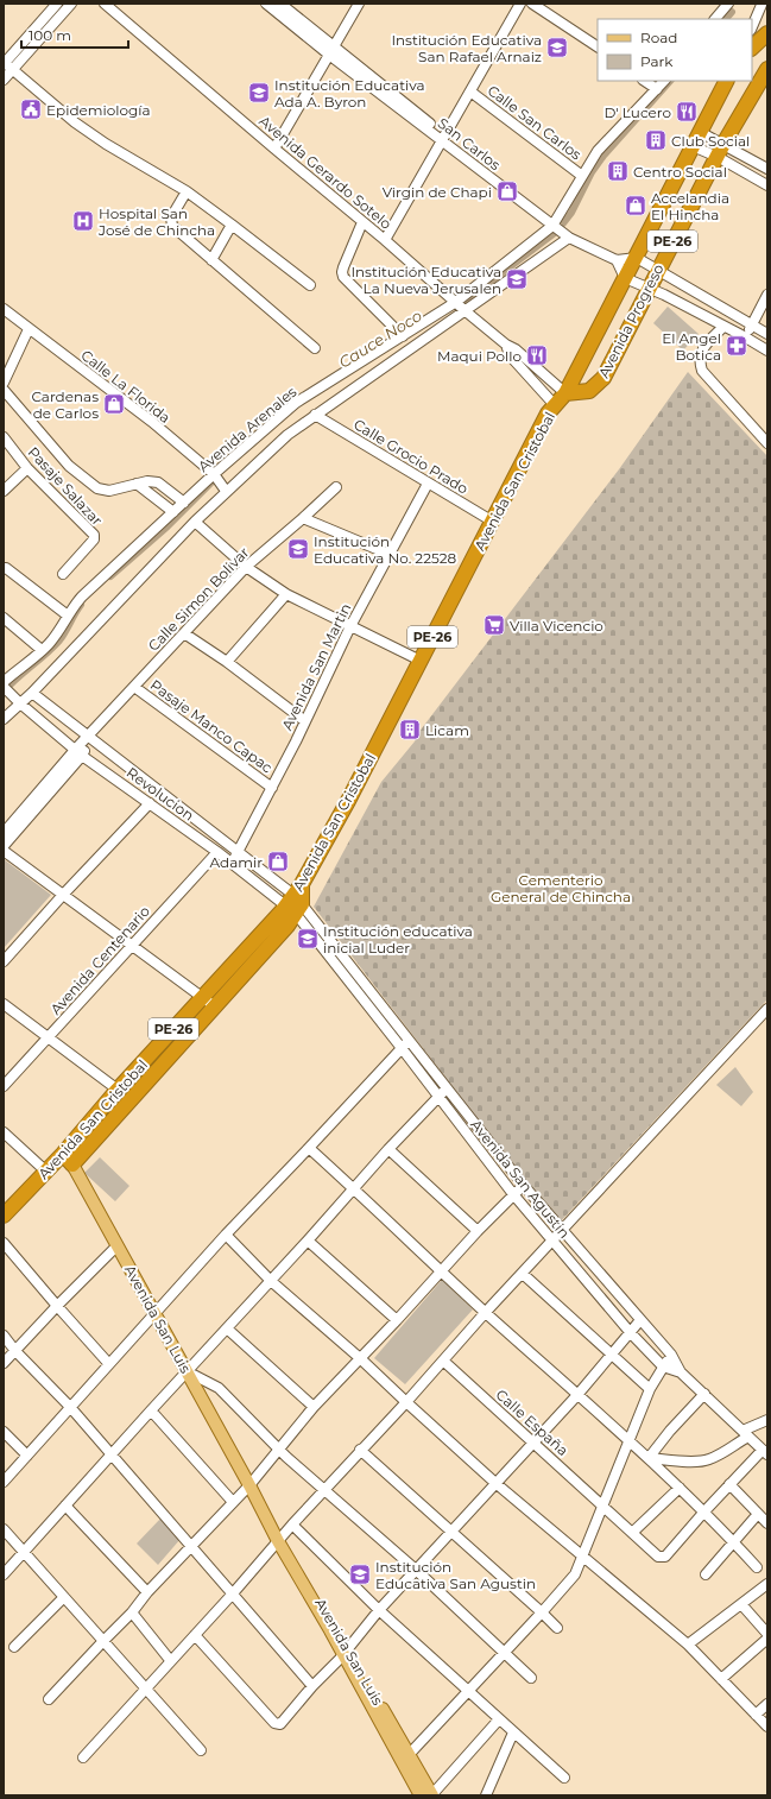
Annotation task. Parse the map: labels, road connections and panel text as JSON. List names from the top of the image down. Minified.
{"streets":{"highway":["PE-26","Avenida Progreso","Avenida San Cristobal"],"main road":["Avenida San Luis"],"street":["Calle San Carlos","San Carlos","Avenida Gerardo Sotelo","Calle La Florida","Avenida Arenales","Calle Grocio Prado","Pasaje Salazar","Calle Simon Bolivar","Avenida San Martin","Pasaje Manco Capac","Revolucion","Avenida Centenario","Avenida San Agustin","Calle España"]},"crossings":[["Calle San Carlos","Avenida Arenales"],["San Carlos","Avenida Arenales"],["Avenida Gerardo Sotelo","Avenida Progreso"],["Avenida Gerardo Sotelo","Avenida Arenales"],["Avenida Gerardo Sotelo","Avenida San Cristobal"],["Avenida Progreso","Avenida San Cristobal"],["Calle La Florida","Avenida Arenales"],["Calle Grocio Prado","Avenida San Cristobal"],["Calle Grocio Prado","Avenida San Martin"],["Avenida San Cristobal","Revolucion"],["Avenida San Cristobal","Avenida San Agustin"],["Avenida San Cristobal","Avenida San Luis"],["Calle Simon Bolivar","Pasaje Manco Capac"],["Calle Simon Bolivar","Revolucion"],["Avenida San Martin","Pasaje Manco Capac"],["Avenida San Martin","Revolucion"],["Revolucion","Avenida Centenario"],["Revolucion","Avenida San Agustin"],["Avenida San Agustin","Calle España"]],"water":["Cauce Noco"],"parks":["Cementerio General de Chincha"],"places":{"school or university":["Institución Educativa San Rafael Arnaiz","Institución Educativa Ada A. Byron","Institución Educativa La Nueva Jerusalen","Institución Educativa No. 22528","Institución educativa inicial Luder","Institución Educativa San Agustin"],"public building":["Epidemiología"],"restaurant":["D' Lucero","Maqui Pollo"],"building":["Club Social","Centro Social","Licam"],"shop":["Virgin de Chapi","Accelandia El Hincha","Cardenas de Carlos","Adamir"],"hospital":["Hospital San José de Chincha"],"pharmacy":["El Angel Botica"],"supermarket":["Villa Vicencio"]},"legend":["Road","Park"],"scale_bar":"100 m"}
